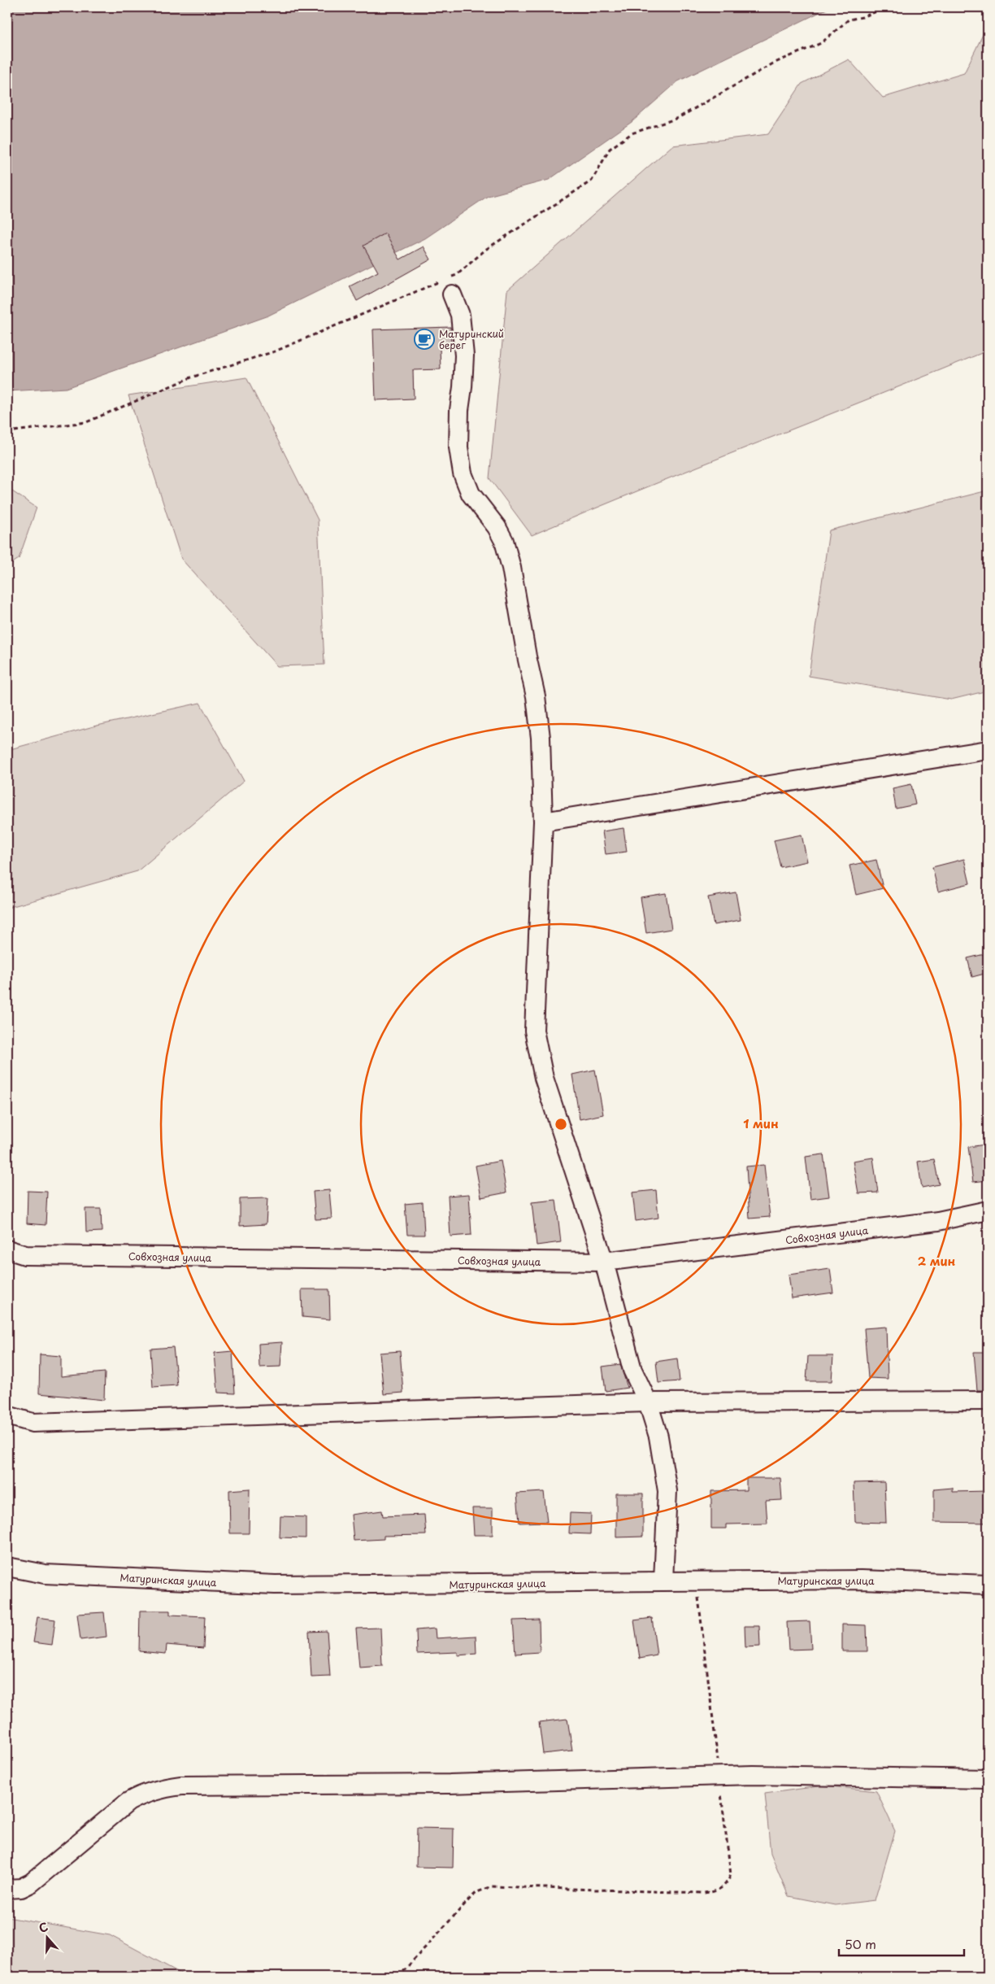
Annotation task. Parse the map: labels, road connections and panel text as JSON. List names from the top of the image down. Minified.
{"streets":{"street":["Совхозная улица","Матуринская улица"]},"places":{"cafe":["Матуринский берег"]},"scale_bar":"50 m","north":"top","rings":["1 мин","2 мин"]}
